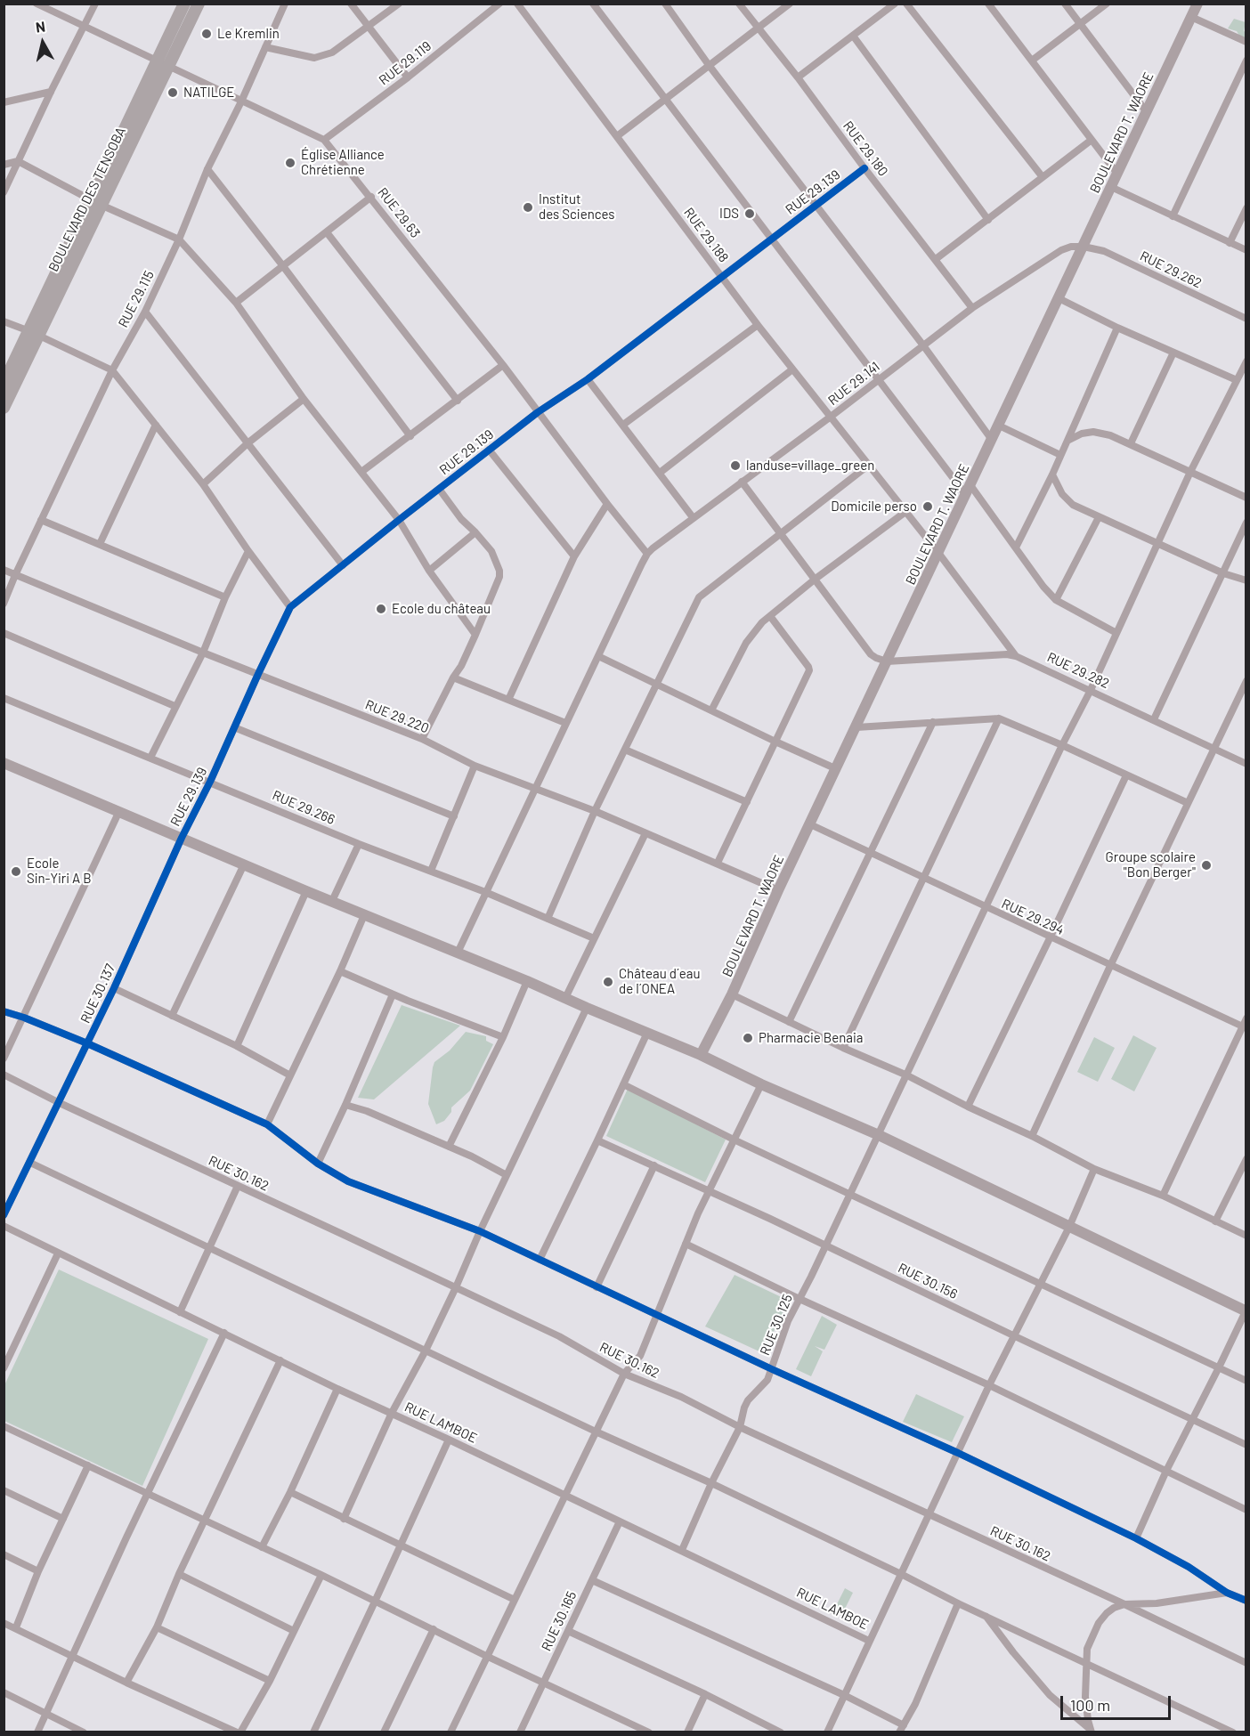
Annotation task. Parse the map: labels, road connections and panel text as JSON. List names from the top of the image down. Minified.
{"streets":{"main road":["BOULEVARD DES TENSOBA"],"street":["RUE 29.119","BOULEVARD T. WAORE","RUE 29.180","RUE 29.139","RUE 29.63","RUE 29.188","RUE 29.262","RUE 29.115","RUE 29.141","RUE 29.282","RUE 29.220","RUE 29.266","RUE 29.294","RUE 30.137","RUE 30.162","RUE 30.156","RUE 30.125","RUE LAMBOE","RUE 30.165"]},"crossings":[["RUE 29.119","RUE 29.63"],["BOULEVARD T. WAORE","RUE 29.188"],["BOULEVARD T. WAORE","RUE 29.262"],["BOULEVARD T. WAORE","RUE 29.141"],["BOULEVARD T. WAORE","RUE 29.282"],["BOULEVARD T. WAORE","RUE 29.220"],["BOULEVARD T. WAORE","RUE 29.294"],["RUE 29.180","RUE 29.139"],["RUE 29.180","RUE 29.141"],["RUE 29.139","RUE 29.63"],["RUE 29.139","RUE 29.188"],["RUE 29.139","RUE 29.220"],["RUE 29.139","RUE 29.266"],["RUE 29.139","RUE 30.137"],["BOULEVARD DES TENSOBA","RUE 29.63"],["RUE 29.63","RUE 29.115"],["RUE 29.63","RUE 29.141"],["RUE 29.188","RUE 29.141"],["RUE 29.188","RUE 29.282"],["RUE 29.262","RUE 29.141"],["RUE 29.115","RUE 29.220"],["RUE 29.282","RUE 30.125"],["RUE 29.294","RUE 30.125"],["RUE 30.137","RUE 30.162"],["RUE 30.162","RUE 30.125"],["RUE 30.156","RUE 30.125"],["RUE 30.125","RUE LAMBOE"],["RUE LAMBOE","RUE 30.165"]],"places":["Le Kremlin","NATILGE","Église Alliance Chrétienne","Institut des Sciences","IDS","landuse=village_green","Domicile perso","Ecole du château","Groupe scolaire \"Bon Berger\"","Ecole Sin-Yiri A B","Château d´eau de l´ONEA","Pharmacie Benaia"],"scale_bar":"100 m","north":"top"}
